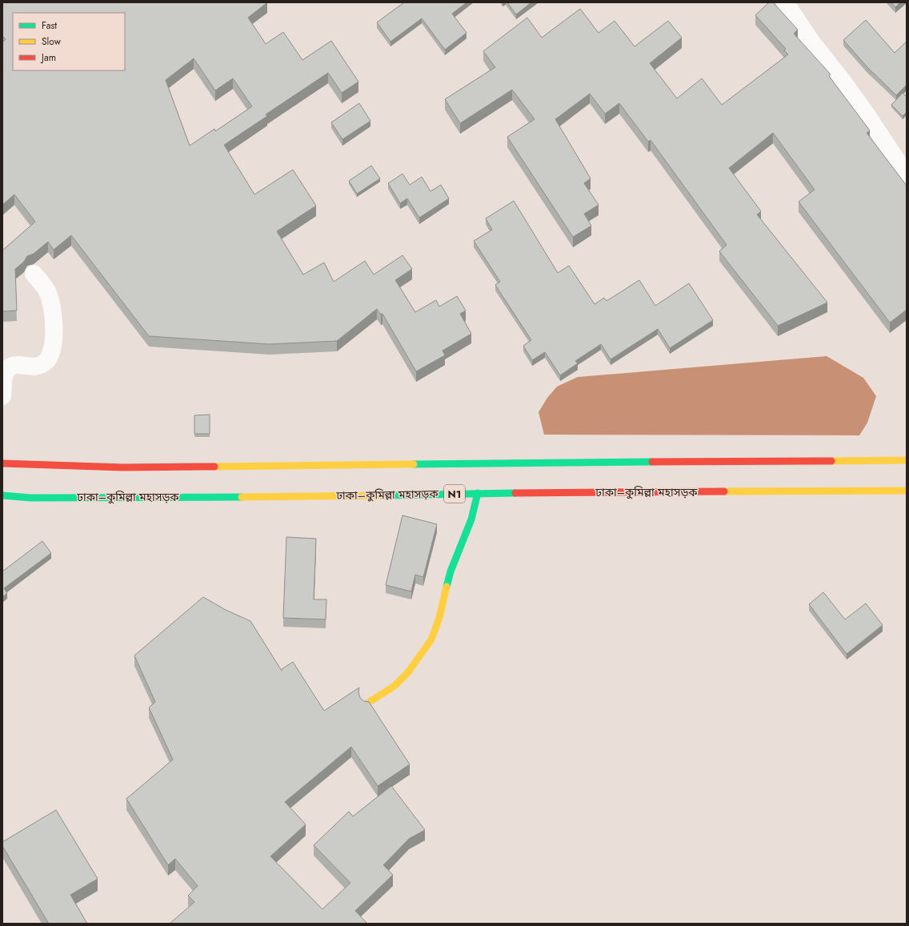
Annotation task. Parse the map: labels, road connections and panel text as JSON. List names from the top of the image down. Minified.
{"streets":{"main road":["ঢাকা–কুমিল্লা মহাসড়ক","N1"]},"legend":["Fast","Slow","Jam"]}
